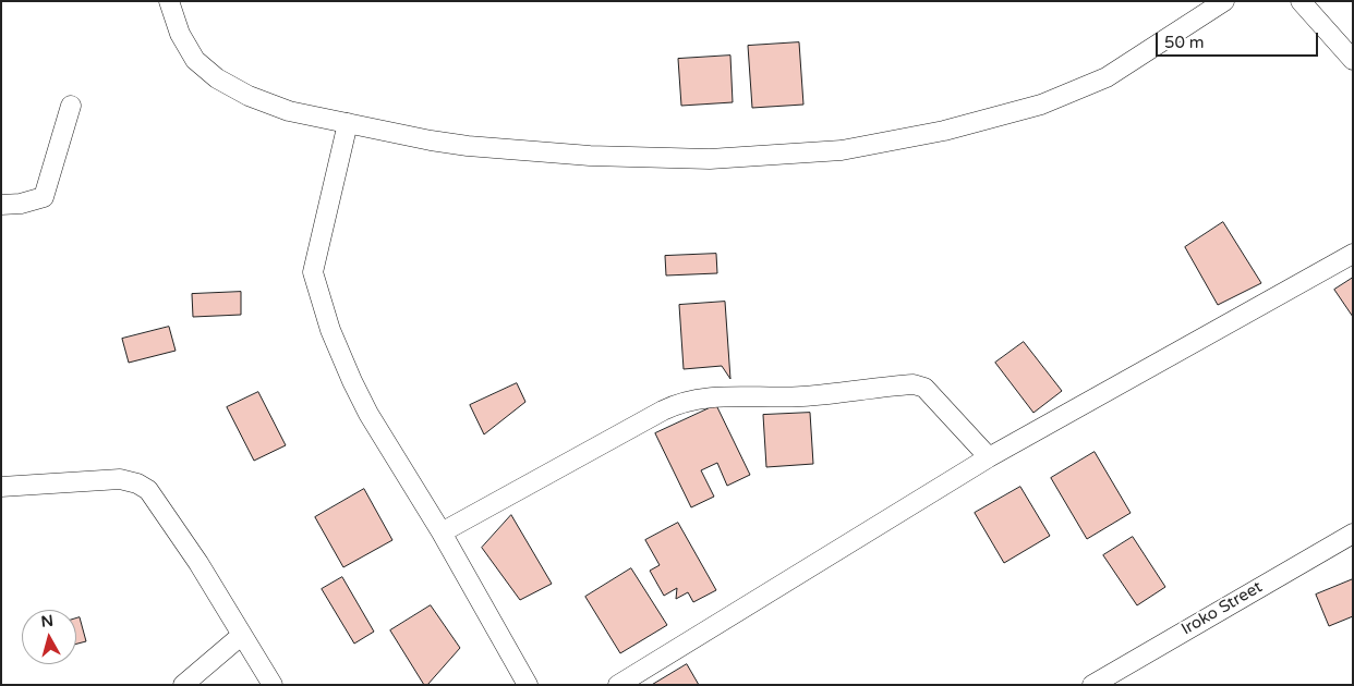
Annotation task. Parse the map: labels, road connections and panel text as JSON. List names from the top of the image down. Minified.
{"streets":{"street":["Iroko Street"]},"scale_bar":"50 m","north":"top"}
